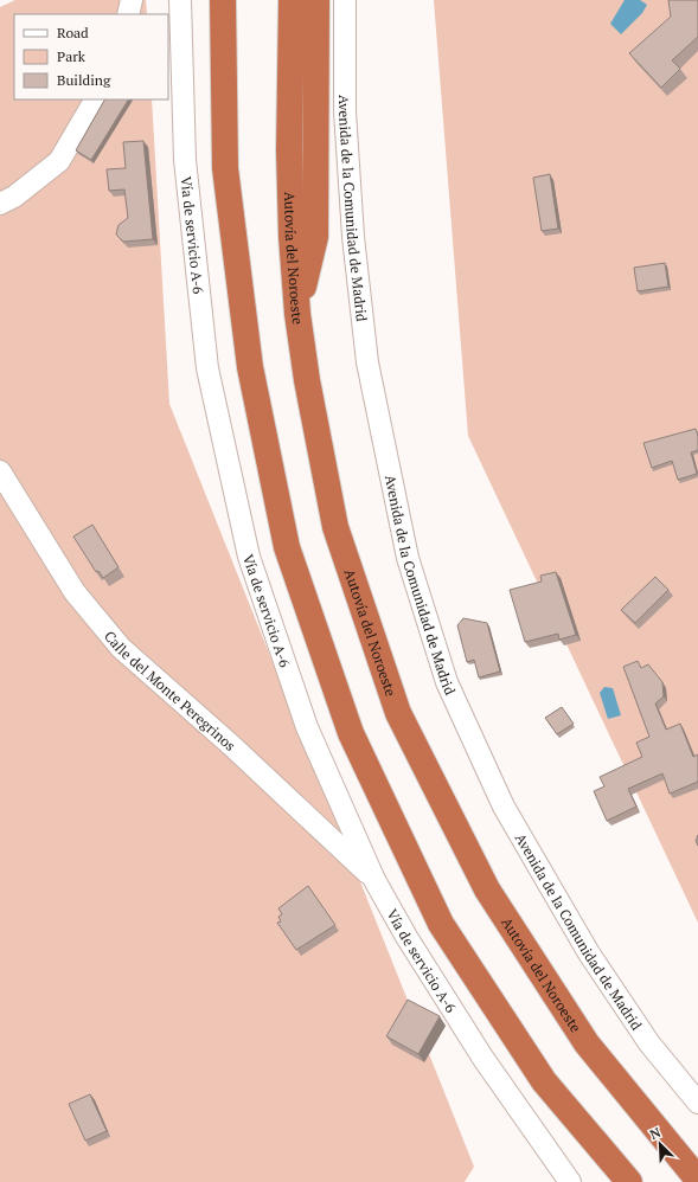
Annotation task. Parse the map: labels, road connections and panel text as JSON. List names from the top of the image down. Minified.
{"streets":{"highway":["Autovía del Noroeste"],"street":["Avenida de la Comunidad de Madrid","Vía de servicio A-6","Calle del Monte Peregrinos"]},"crossings":[["Vía de servicio A-6","Calle del Monte Peregrinos"]],"legend":["Road","Park","Building"],"north":"top left"}
